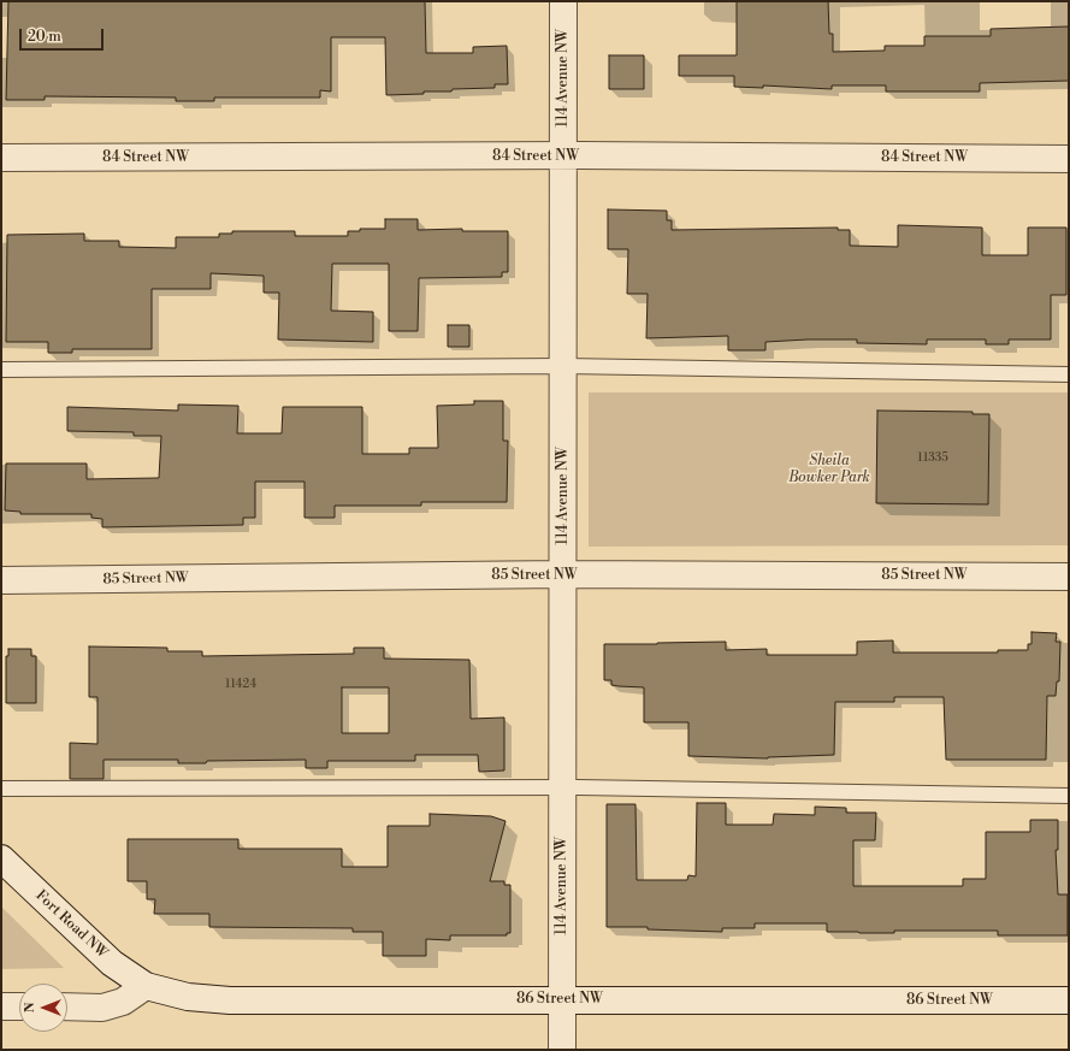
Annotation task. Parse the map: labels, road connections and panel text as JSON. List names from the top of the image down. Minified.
{"streets":{"street":["114 Avenue NW","84 Street NW","85 Street NW","Fort Road NW","86 Street NW"]},"crossings":[["114 Avenue NW","84 Street NW"],["114 Avenue NW","85 Street NW"],["114 Avenue NW","86 Street NW"],["Fort Road NW","86 Street NW"]],"parks":["Sheila Bowker Park"],"house_numbers":["11335","11424"],"scale_bar":"20 m","north":"left"}
